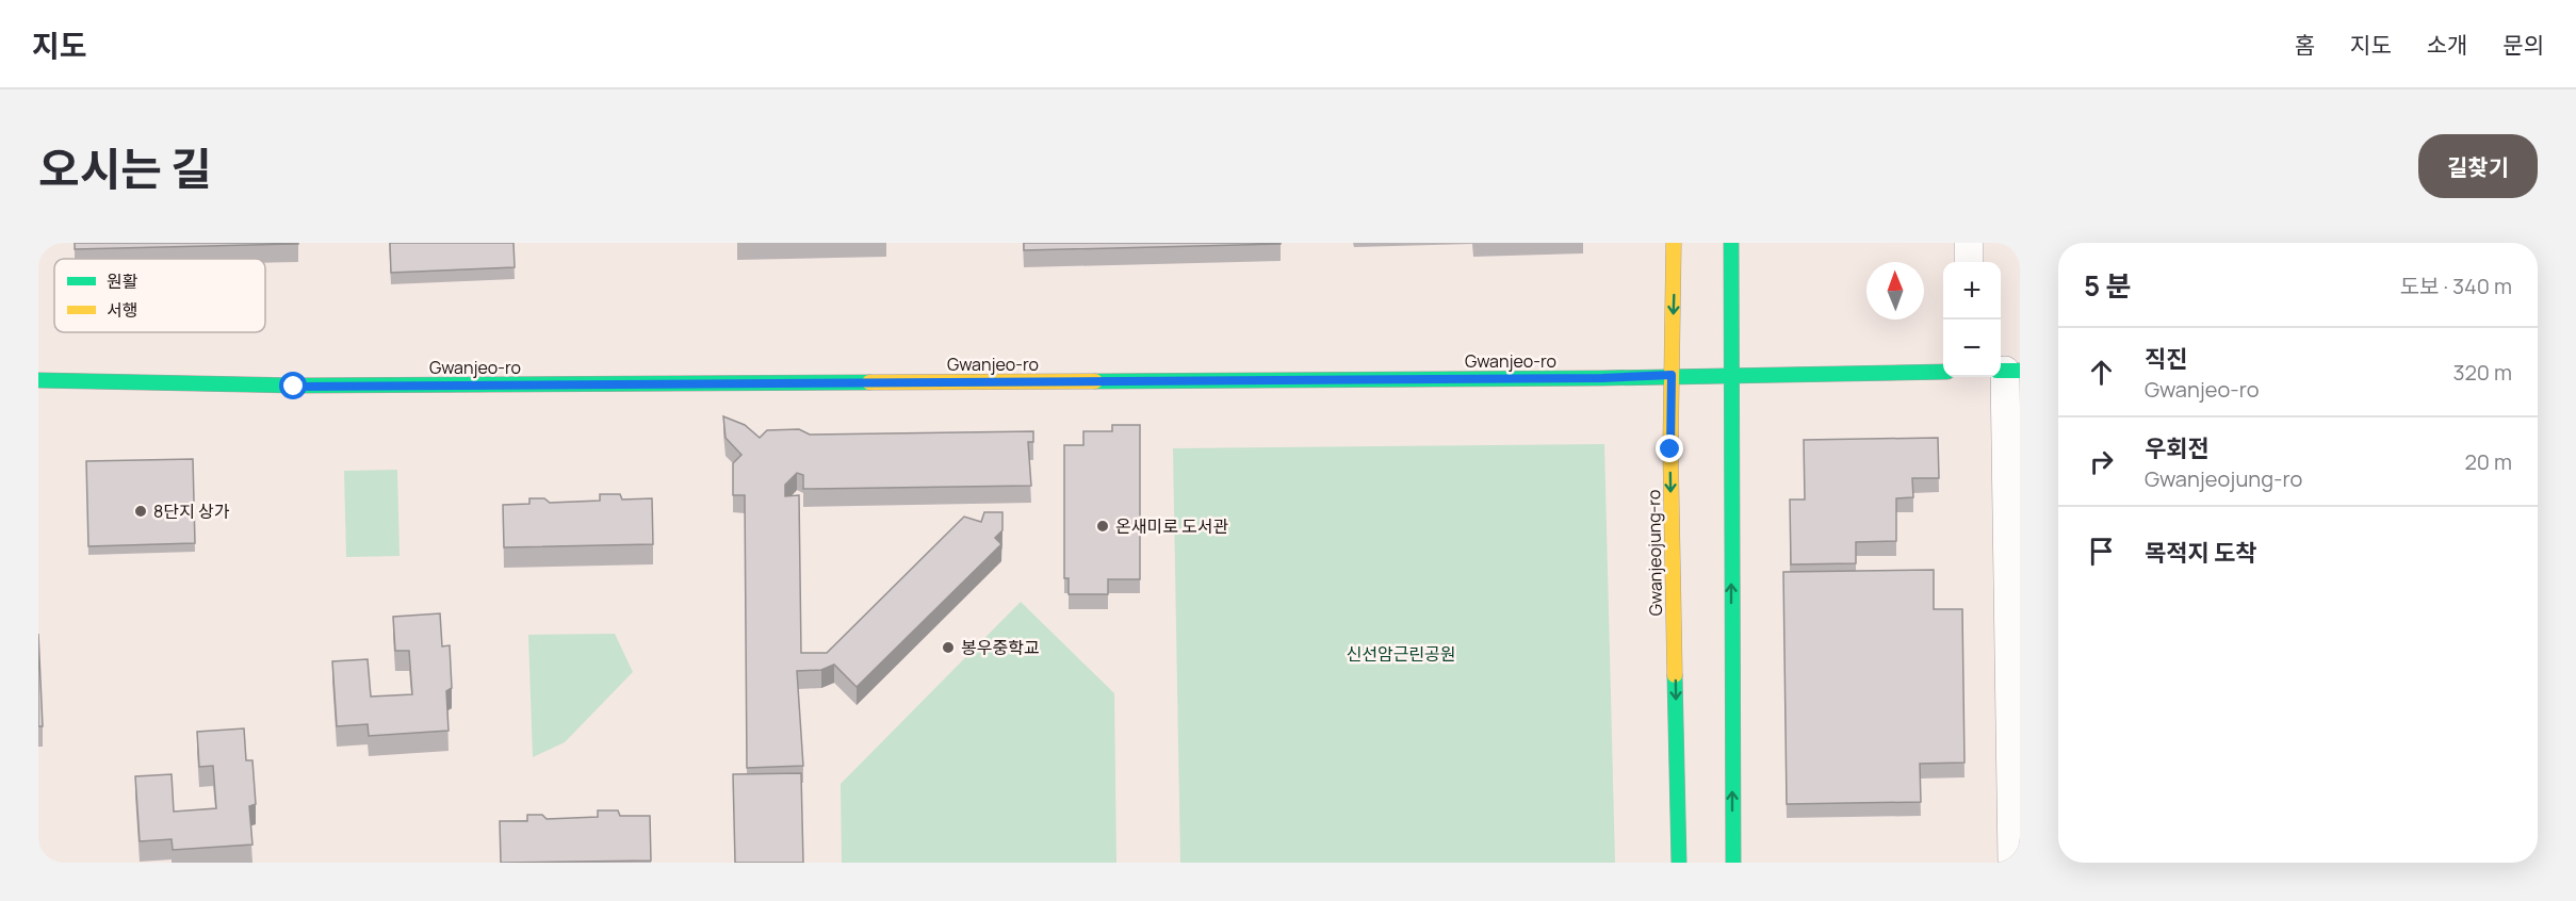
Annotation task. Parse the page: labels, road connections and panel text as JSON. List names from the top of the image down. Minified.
{"streets":{"street":["Gwanjeo-ro","Gwanjeojung-ro"]},"crossings":[["Gwanjeo-ro","Gwanjeojung-ro"]],"parks":["신선암근린공원"],"places":["8단지 상가","온새미로 도서관","봉우중학교"],"legend":["원활","서행"],"north":"top","page":{"header":"지도","nav":["홈","지도","소개","문의"],"title":"오시는 길","buttons":"길찾기","heading":["5 분","도보 · 340 m"],"map_buttons":["+","−"],"list":[["직진","Gwanjeo-ro","320 m"],["우회전","Gwanjeojung-ro","20 m"],"목적지 도착"]}}
